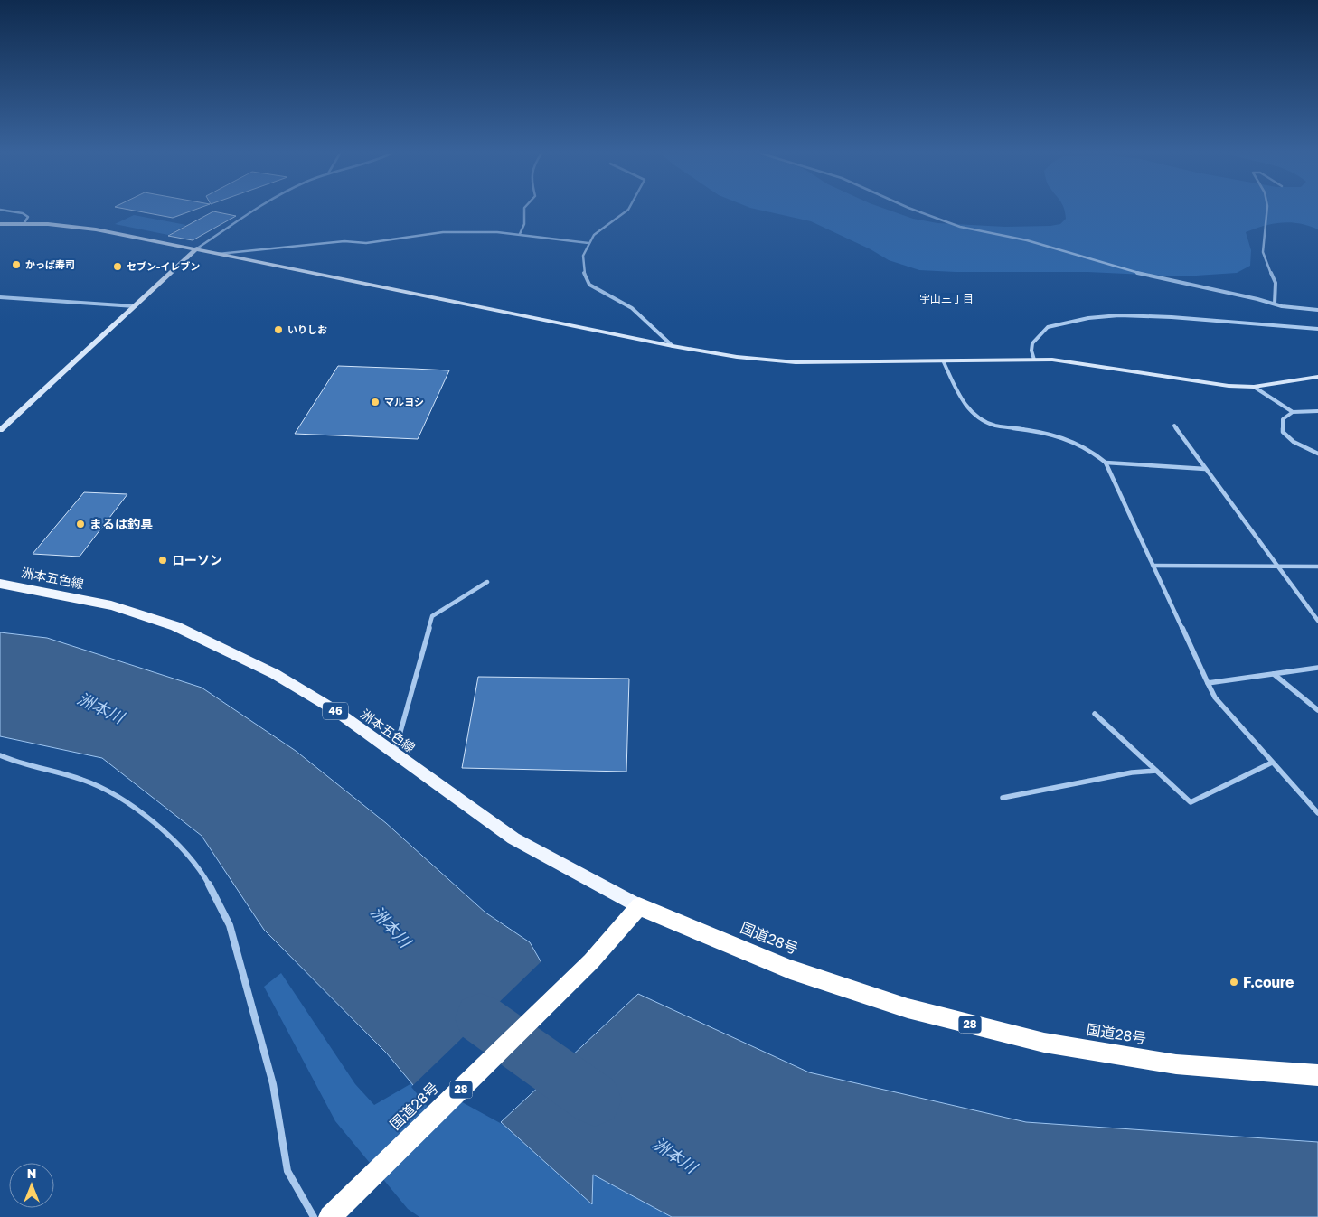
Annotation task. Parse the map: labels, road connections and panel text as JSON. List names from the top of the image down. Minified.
{"streets":{"highway":["国道28号","28"],"main road":["洲本五色線","46"]},"crossings":[["洲本五色線","国道28号"]],"districts":["宇山三丁目"],"water":["洲本川"],"places":["かっぱ寿司","セブン-イレブン","いりしお","マルヨシ","まるは釣具","ローソン","F.coure"],"north":"top"}
